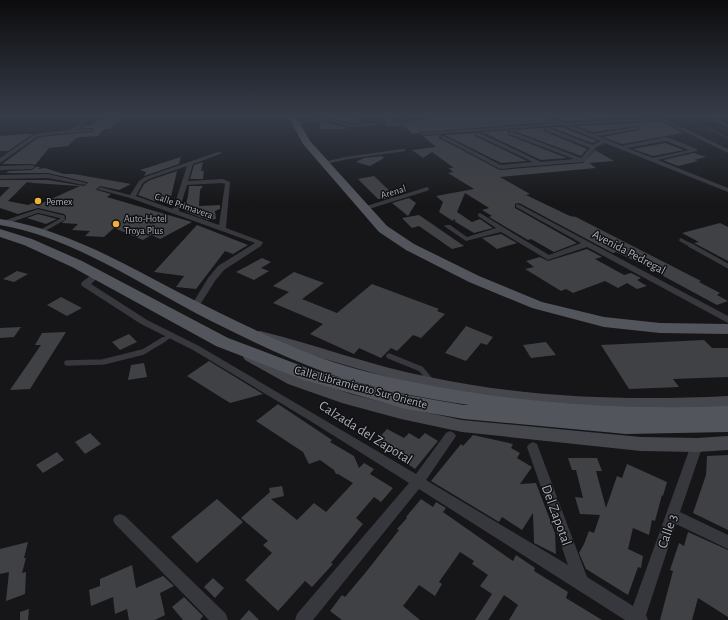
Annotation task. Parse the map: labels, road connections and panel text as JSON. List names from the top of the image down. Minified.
{"streets":{"main road":["Calle Libramiento Sur Oriente"],"street":["Calle Primavera","Avenida Pedregal","Calzada del Zapotal","Del Zapotal","Calle 3"],"lane":["Arenal"]},"crossings":[["Calle Primavera","Calle Libramiento Sur Oriente"],["Calle Libramiento Sur Oriente","Calzada del Zapotal"],["Calzada del Zapotal","Del Zapotal"],["Calzada del Zapotal","Calle 3"]],"places":["Pemex","Auto-Hotel Troya Plus"]}
